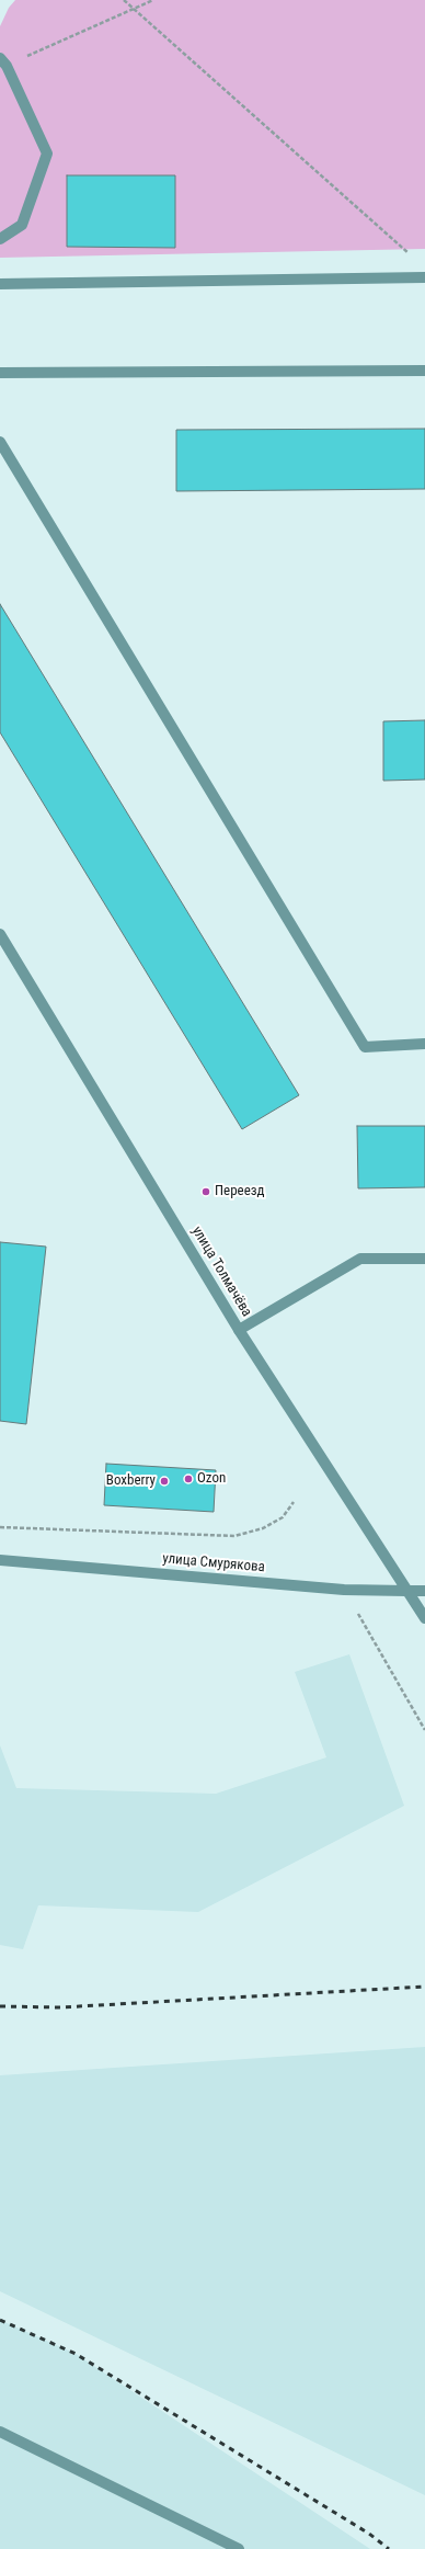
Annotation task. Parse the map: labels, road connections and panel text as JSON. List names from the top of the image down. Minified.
{"streets":{"street":["улица Толмачёва","улица Смурякова"]},"crossings":[["улица Толмачёва","улица Смурякова"]],"places":["Переезд","Ozon","Boxberry"]}
